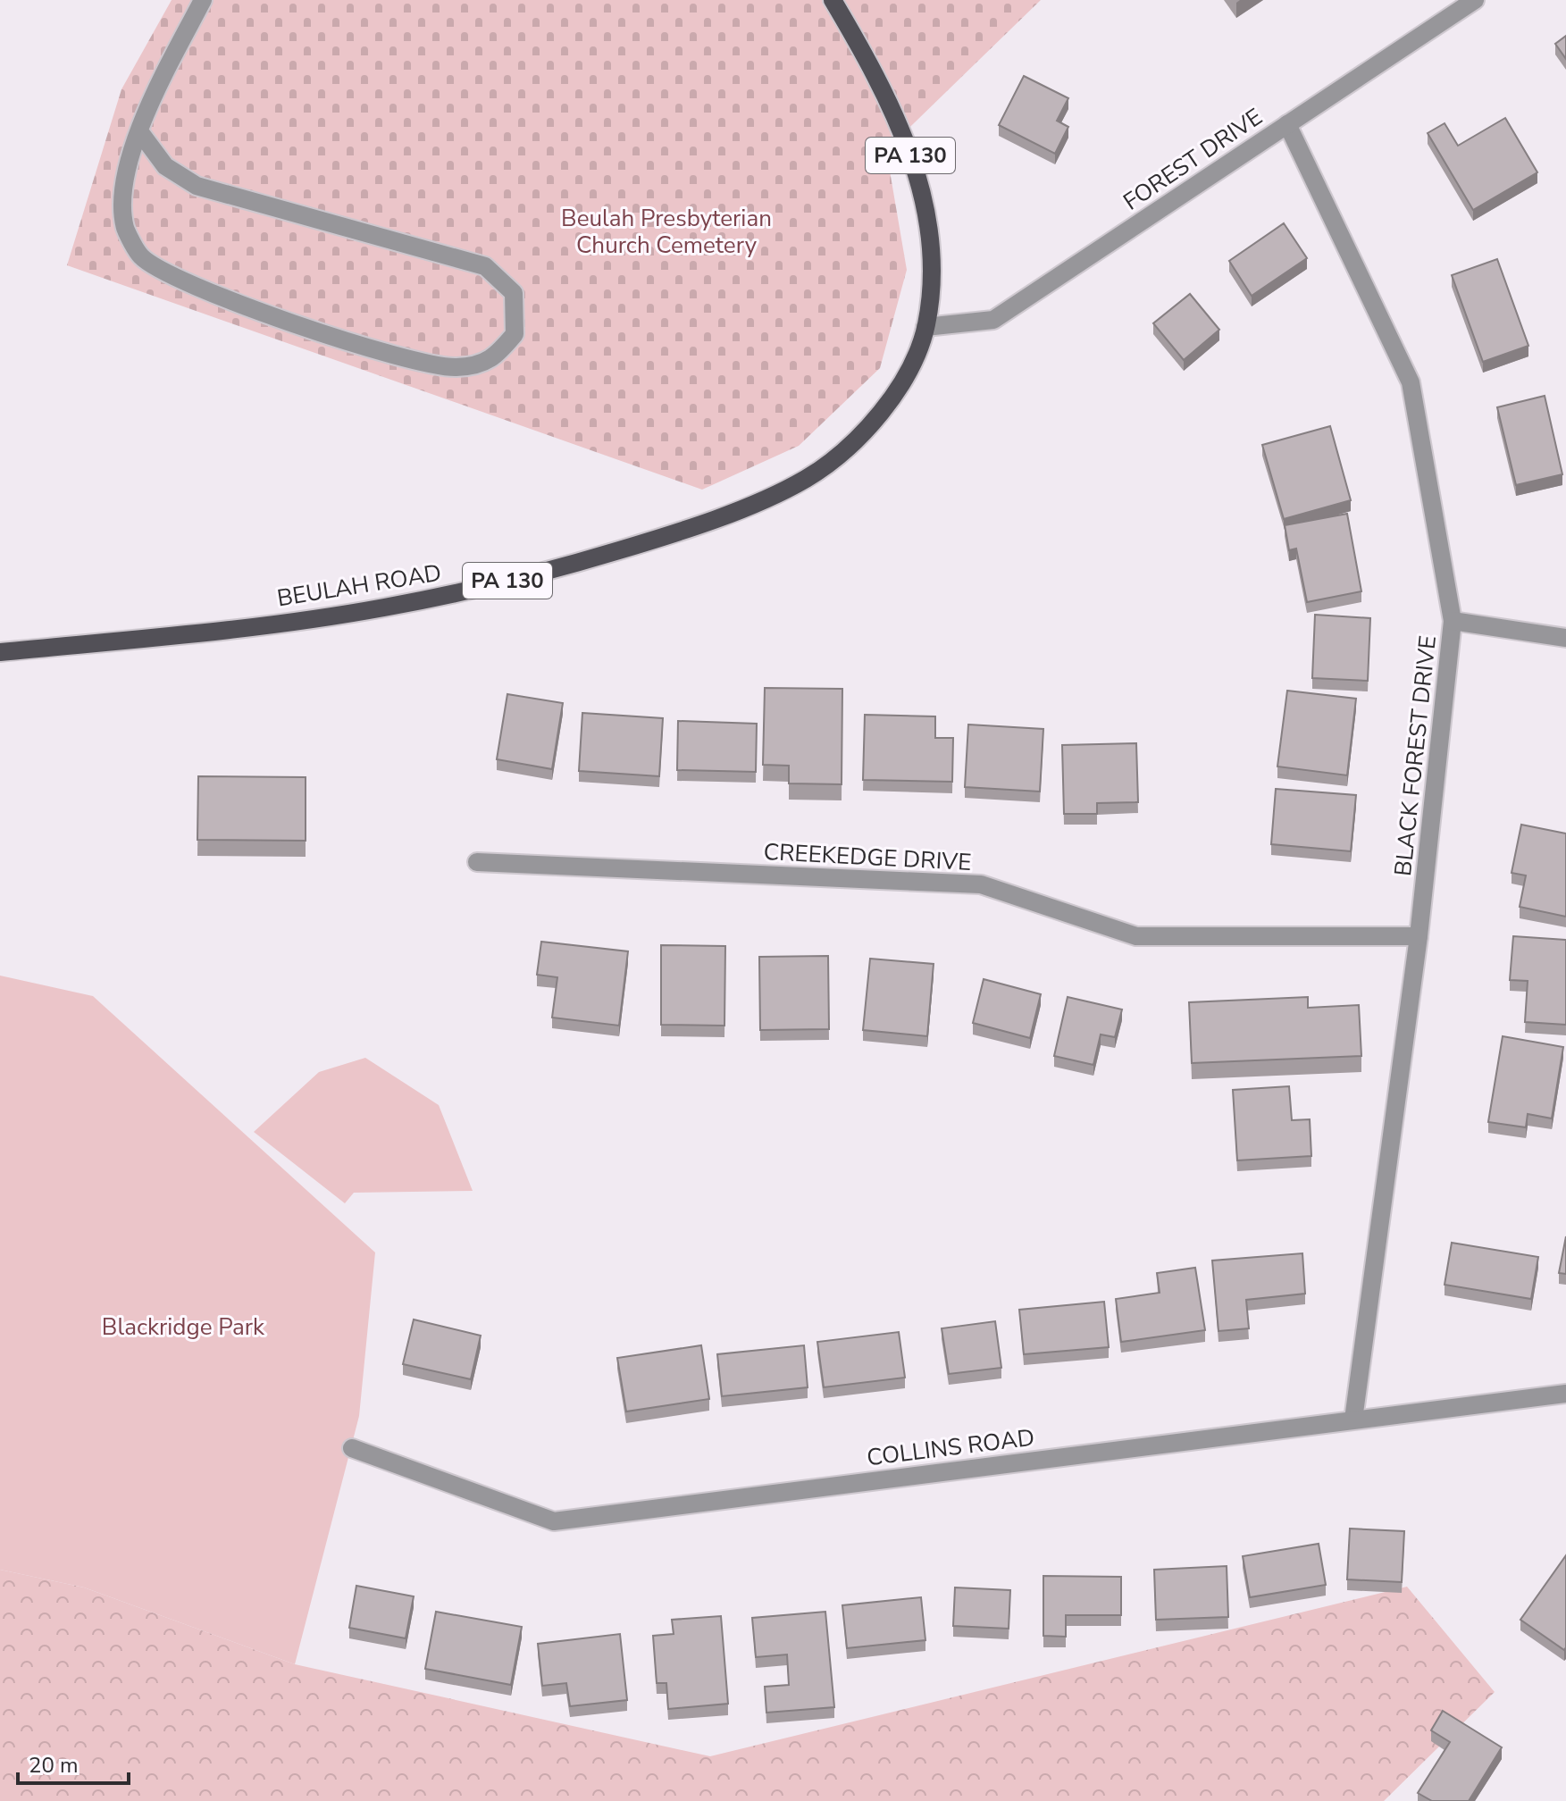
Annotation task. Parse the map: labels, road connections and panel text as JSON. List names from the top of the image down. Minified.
{"streets":{"main road":["PA 130","BEULAH ROAD"],"street":["FOREST DRIVE","BLACK FOREST DRIVE","CREEKEDGE DRIVE","COLLINS ROAD"]},"crossings":[["FOREST DRIVE","BEULAH ROAD"],["FOREST DRIVE","BLACK FOREST DRIVE"],["BLACK FOREST DRIVE","CREEKEDGE DRIVE"],["BLACK FOREST DRIVE","COLLINS ROAD"]],"parks":["Beulah Presbyterian Church Cemetery","Blackridge Park"],"scale_bar":"20 m"}
